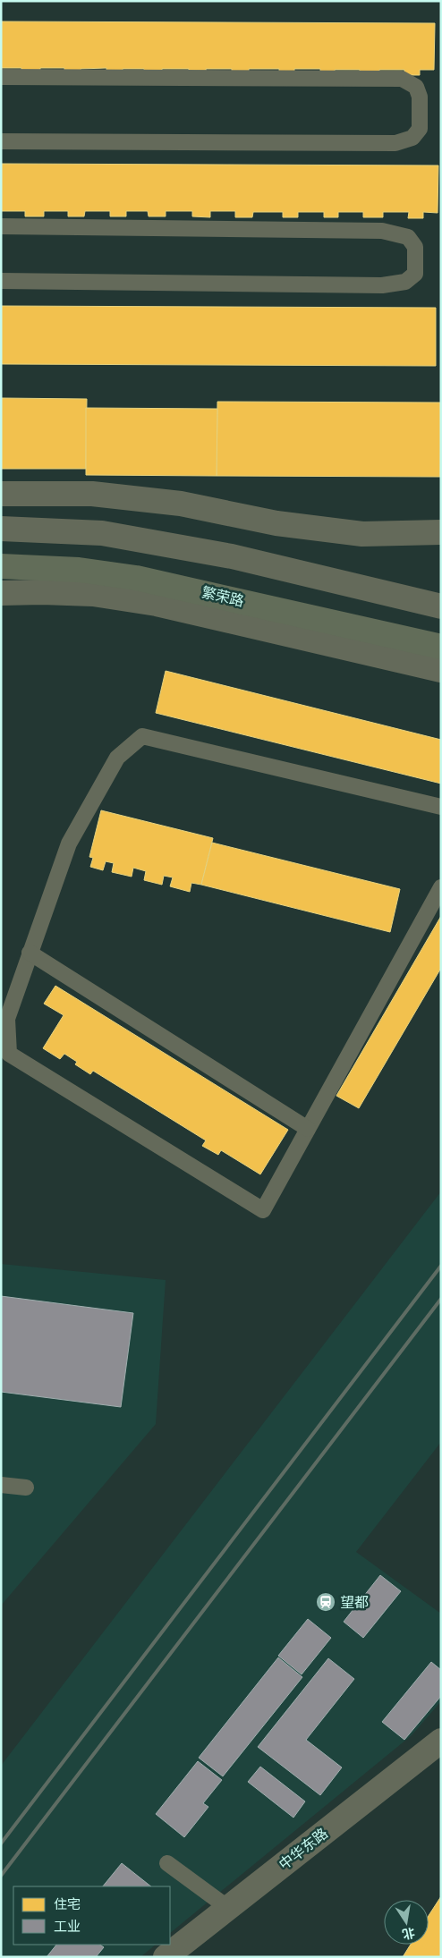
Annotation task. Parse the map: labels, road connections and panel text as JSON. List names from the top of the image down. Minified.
{"streets":{"main road":["繁荣路"],"street":["中华东路"]},"places":{"station":["望都"]},"legend":["住宅","工业"],"north":"bottom"}
